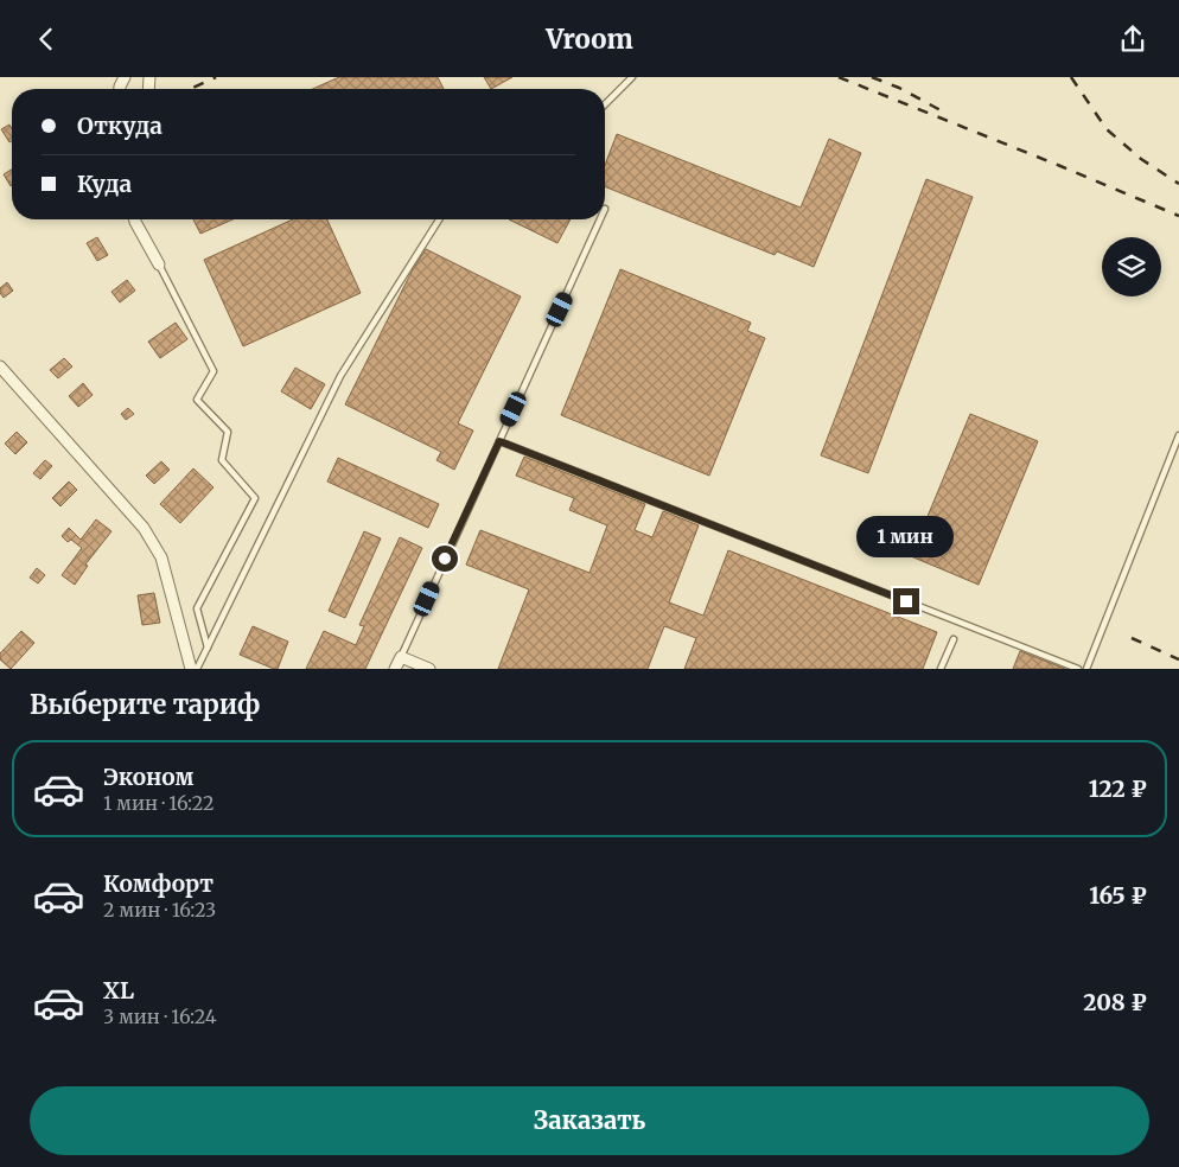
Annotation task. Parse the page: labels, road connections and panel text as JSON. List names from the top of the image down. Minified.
{"page":{"header":"Vroom","banner":["Откуда","Куда"],"bubble":"1 мин","heading":"Выберите тариф","list":[{"name":"Эконом","note":"1 мин · 16:22","value":"122 ₽"},{"name":"Комфорт","note":"2 мин · 16:23","value":"165 ₽"},{"name":"XL","note":"3 мин · 16:24","value":"208 ₽"}],"buttons":"Заказать"}}
